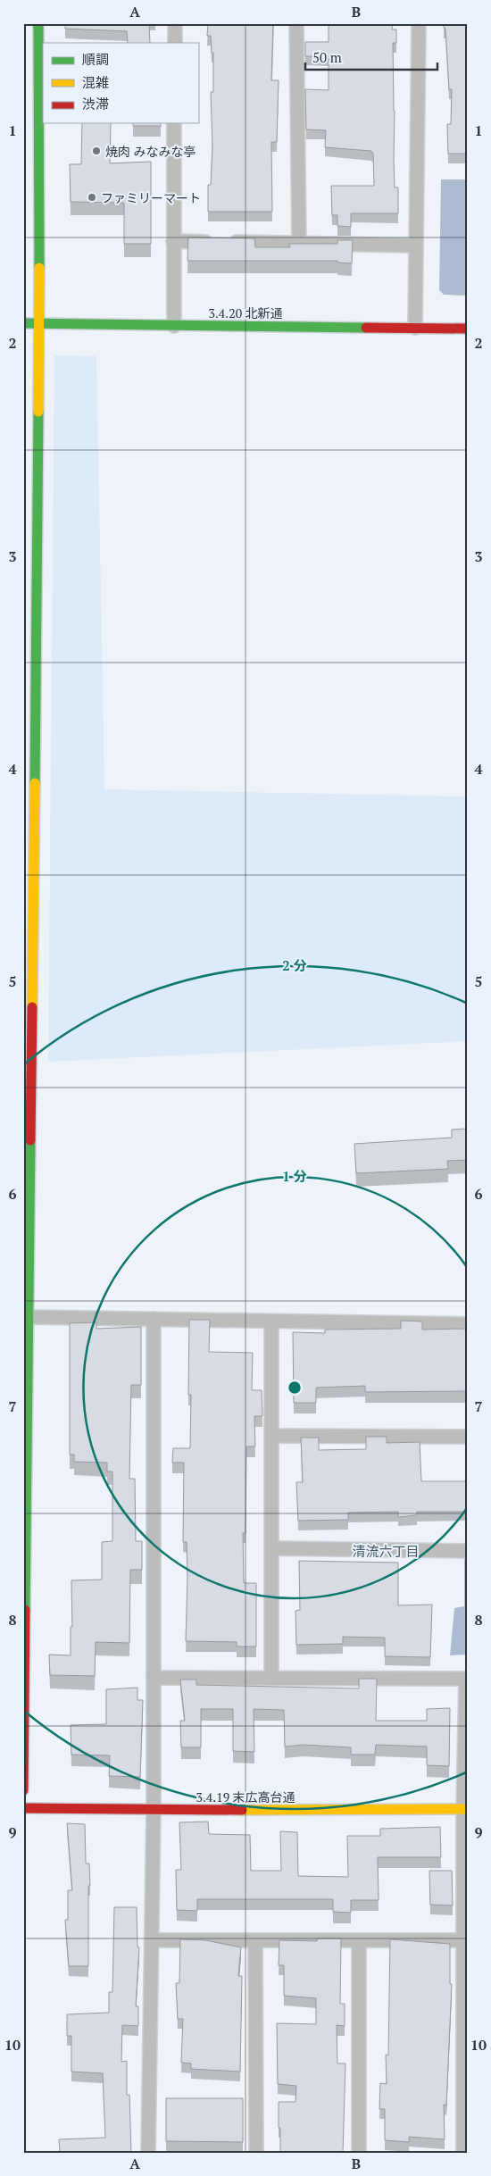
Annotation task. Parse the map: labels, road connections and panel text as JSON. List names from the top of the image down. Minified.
{"streets":{"street":["3.4.20 北新通","3.4.19 末広高台通"]},"districts":["清流六丁目"],"places":["焼肉 みなみな亭","ファミリーマート"],"legend":["順調","混雑","渋滞"],"scale_bar":"50 m","grid":{"columns":["A","B"],"rows":["1","2","3","4","5","6","7","8","9","10"]},"rings":["2 分","1 分"]}
